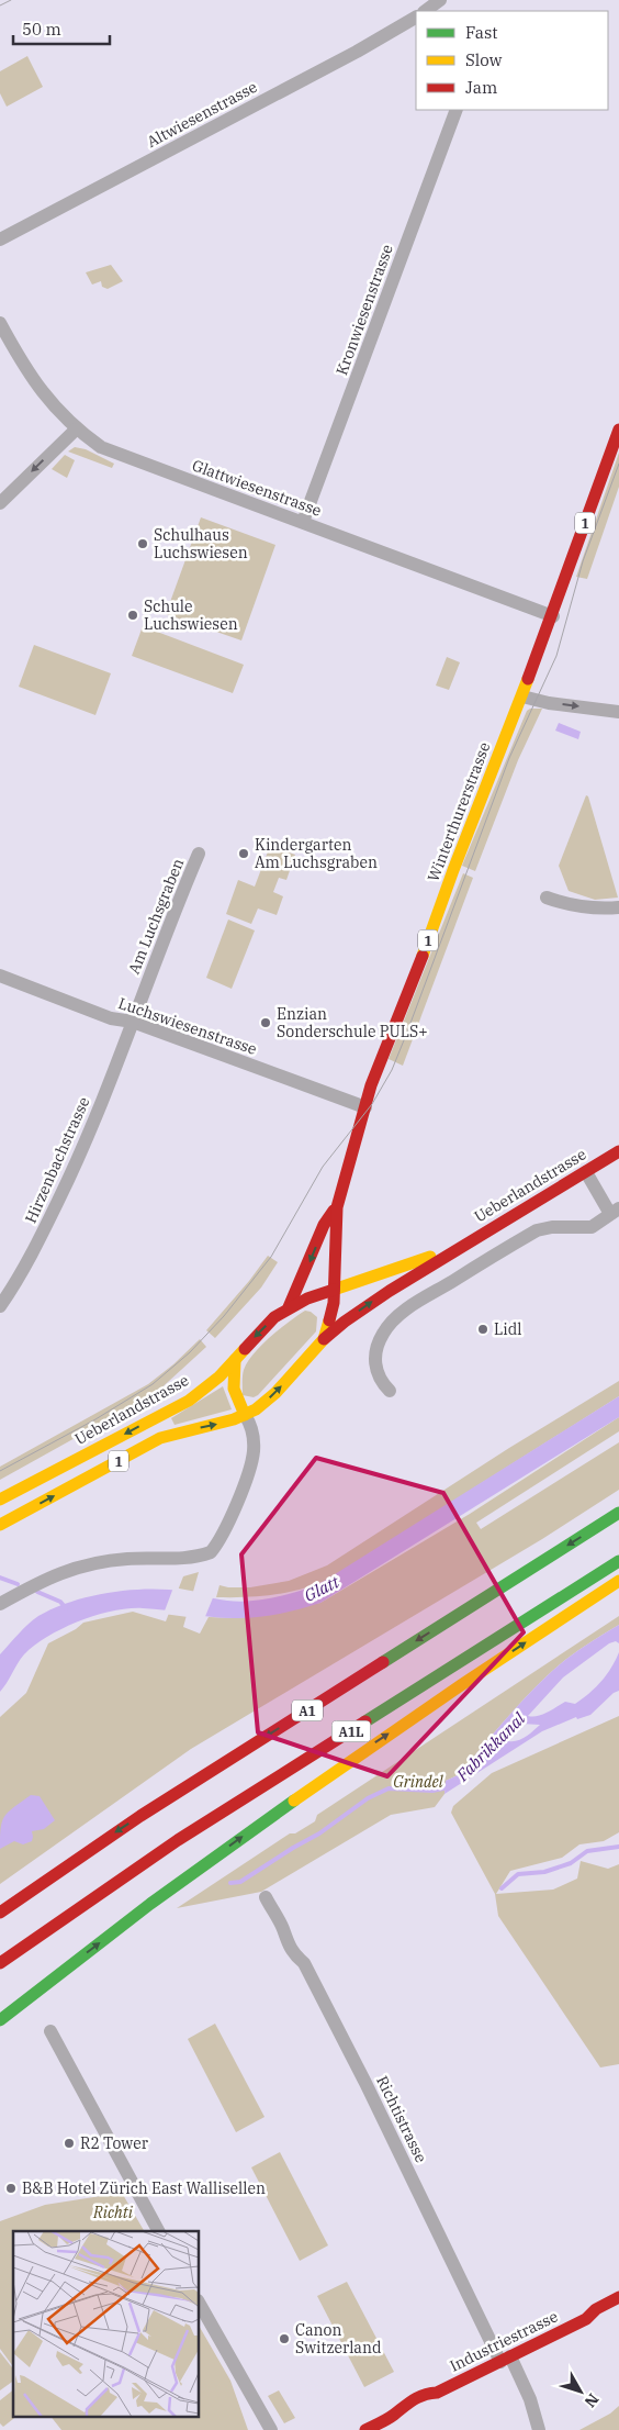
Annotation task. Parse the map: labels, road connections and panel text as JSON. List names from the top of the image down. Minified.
{"streets":{"main road":["1","Winterthurerstrasse","Ueberlandstrasse","A1","A1L","Industriestrasse"],"street":["Altwiesenstrasse","Kronwiesenstrasse","Glattwiesenstrasse","Am Luchsgraben","Luchswiesenstrasse","Hirzenbachstrasse","Richtistrasse"]},"crossings":[["Kronwiesenstrasse","Glattwiesenstrasse"],["Glattwiesenstrasse","Winterthurerstrasse"],["Winterthurerstrasse","Luchswiesenstrasse"],["Winterthurerstrasse","Ueberlandstrasse"],["Am Luchsgraben","Luchswiesenstrasse"],["Am Luchsgraben","Hirzenbachstrasse"],["Luchswiesenstrasse","Hirzenbachstrasse"],["Richtistrasse","Industriestrasse"]],"water":["Glatt","Fabrikkanal"],"parks":["Grindel","Richti"],"places":["Schulhaus Luchswiesen","Schule Luchswiesen","Kindergarten Am Luchsgraben","Enzian Sonderschule PULS+","Lidl","R2 Tower","B&B Hotel Zürich East Wallisellen","Canon Switzerland"],"legend":["Fast","Slow","Jam"],"scale_bar":"50 m","north":"bottom right"}
